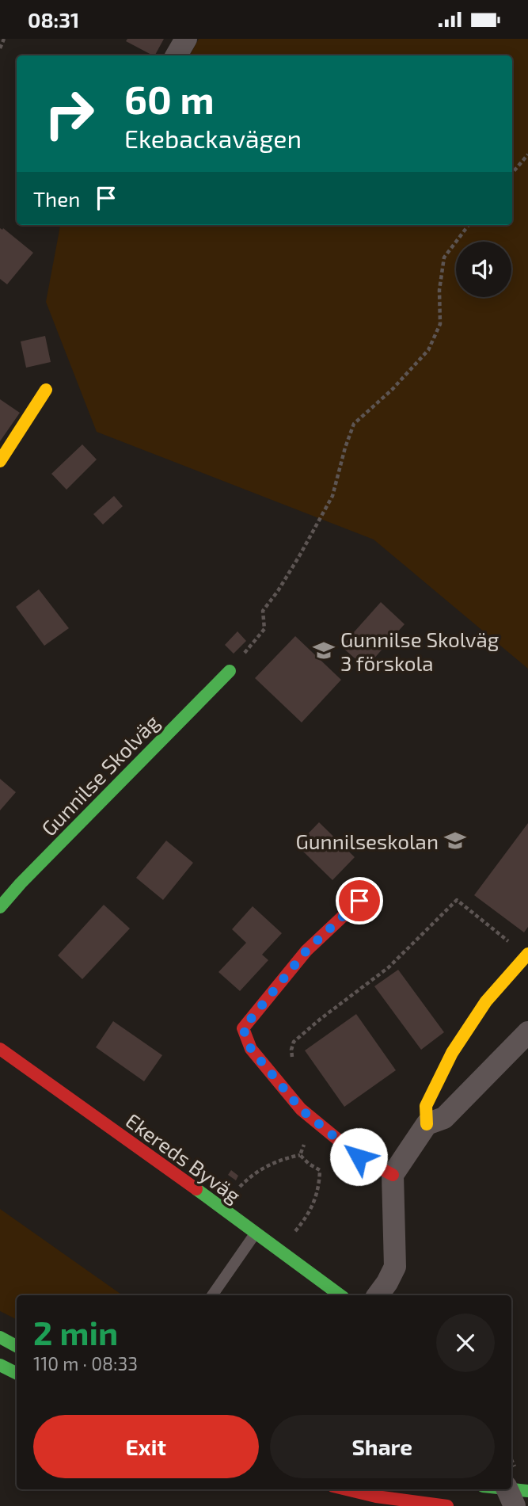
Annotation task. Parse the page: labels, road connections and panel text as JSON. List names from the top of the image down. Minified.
{"streets":{"street":["Gunnilse Skolväg","Ekereds Byväg"]},"places":{"school or university":["Gunnilse Skolväg 3 förskola","Gunnilseskolan"]},"page":{"status":"08:31","turn":["60 m","Ekebackavägen"],"then":"Then","heading":["2 min","110 m · 08:33"],"buttons":["Exit","Share"]}}
